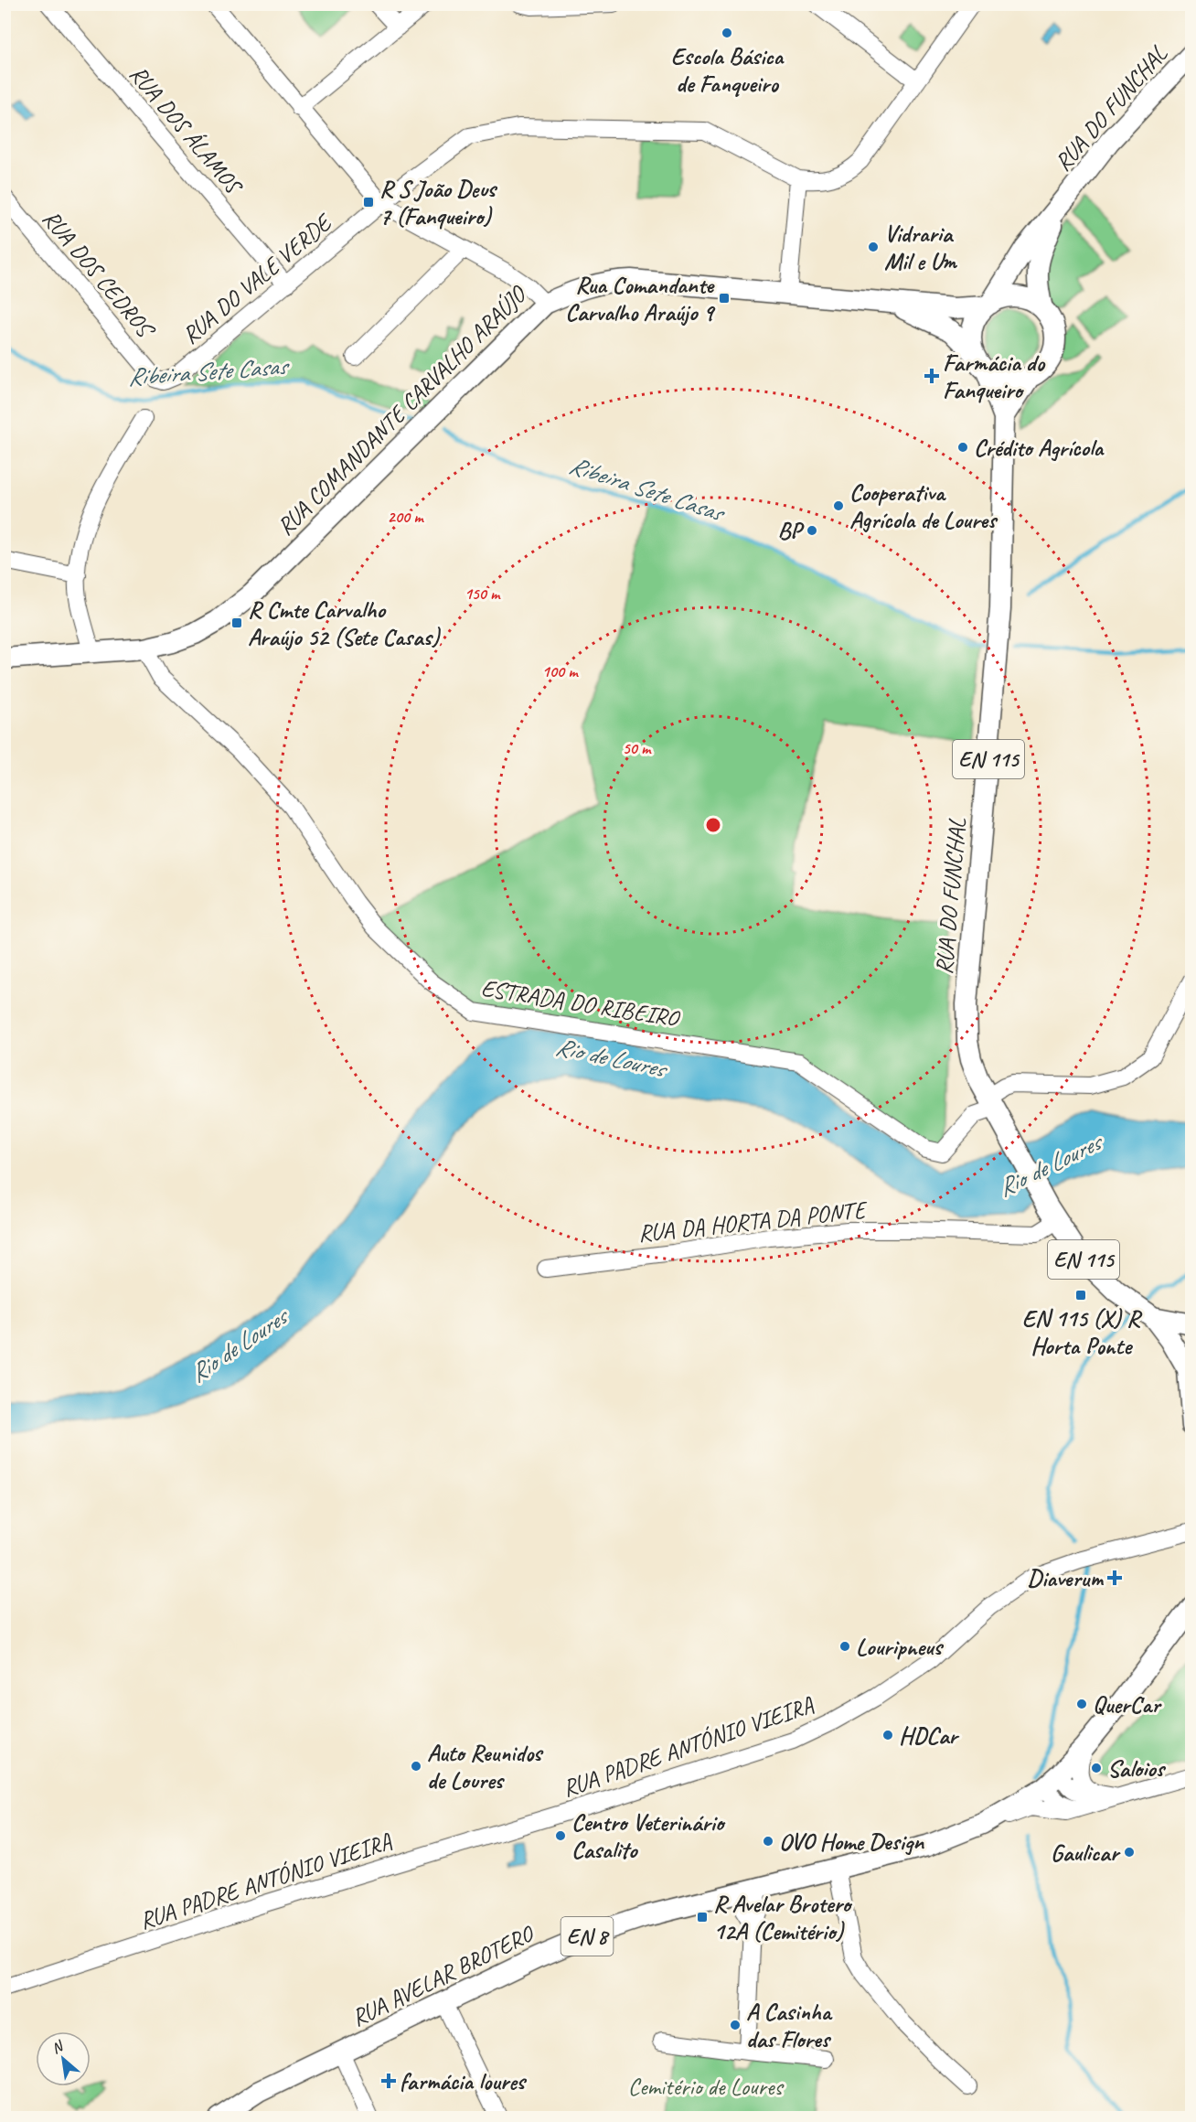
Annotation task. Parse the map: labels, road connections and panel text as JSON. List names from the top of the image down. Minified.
{"streets":{"main road":["RUA DO FUNCHAL","RUA COMANDANTE CARVALHO ARAÚJO","EN 115","EN 8","RUA AVELAR BROTERO"],"street":["RUA DOS ÁLAMOS","RUA DOS CEDROS","RUA DO VALE VERDE","ESTRADA DO RIBEIRO","RUA DA HORTA DA PONTE","RUA PADRE ANTÓNIO VIEIRA"]},"crossings":[["RUA DO FUNCHAL","RUA COMANDANTE CARVALHO ARAÚJO"],["RUA DO FUNCHAL","ESTRADA DO RIBEIRO"],["RUA DO FUNCHAL","RUA DA HORTA DA PONTE"],["RUA DOS ÁLAMOS","RUA DO VALE VERDE"],["RUA DOS CEDROS","RUA DO VALE VERDE"],["RUA COMANDANTE CARVALHO ARAÚJO","ESTRADA DO RIBEIRO"],["EN 8","RUA AVELAR BROTERO"]],"water":["Ribeira Sete Casas","Rio de Loures"],"parks":["Cemitério de Loures"],"places":{"other":["Escola Básica de Fanqueiro","Vidraria Mil e Um","Crédito Agrícola","Cooperativa Agrícola de Loures","BP","Louripneus","QuerCar","HDCar","Auto Reunidos de Loures","Saloios","Centro Veterinário Casalito","OVO Home Design","Gaulicar","A Casinha das Flores"],"transit":["R S João Deus 7 (Fanqueiro)","Rua Comandante Carvalho Araújo 9","R Cmte Carvalho Araújo 52 (Sete Casas)","EN 115 (X) R Horta Ponte","R Avelar Brotero 12A (Cemitério)"],"health":["Farmácia do Fanqueiro","Diaverum","farmácia loures"]},"north":"top left","rings":["200 m","150 m","100 m","50 m"]}
